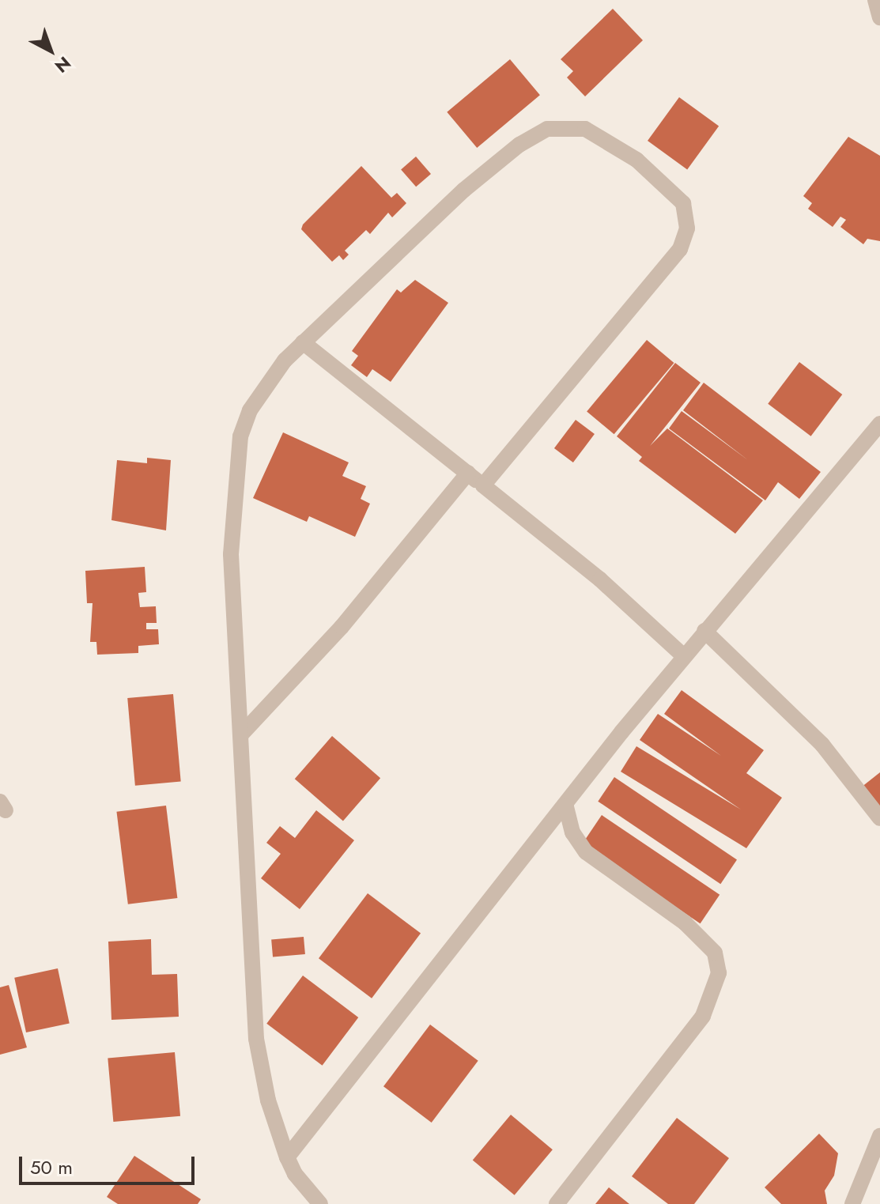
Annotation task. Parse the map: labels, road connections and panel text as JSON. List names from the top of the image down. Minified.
{"scale_bar":"50 m","north":"bottom right"}
